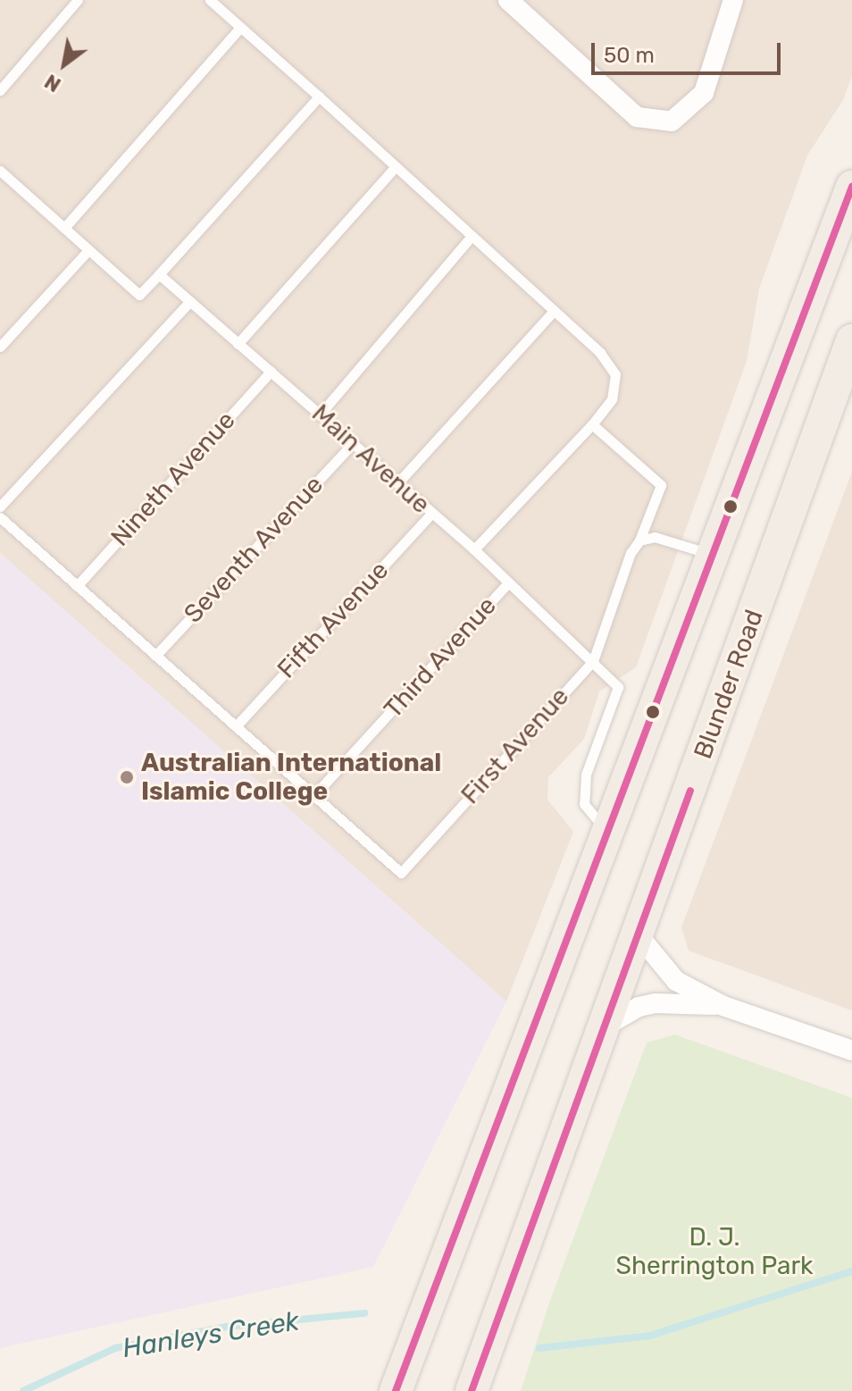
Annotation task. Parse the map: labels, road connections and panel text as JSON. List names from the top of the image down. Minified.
{"streets":{"main road":["Blunder Road"],"lane":["Main Avenue","Nineth Avenue","Seventh Avenue","Fifth Avenue","Third Avenue","First Avenue"]},"crossings":[["Main Avenue","Nineth Avenue"],["Main Avenue","Seventh Avenue"],["Main Avenue","Fifth Avenue"],["Main Avenue","Third Avenue"],["Main Avenue","First Avenue"],["Third Avenue","First Avenue"]],"water":["Hanleys Creek"],"parks":["D. J. Sherrington Park"],"places":["Australian International Islamic College"],"scale_bar":"50 m","north":"bottom left"}
